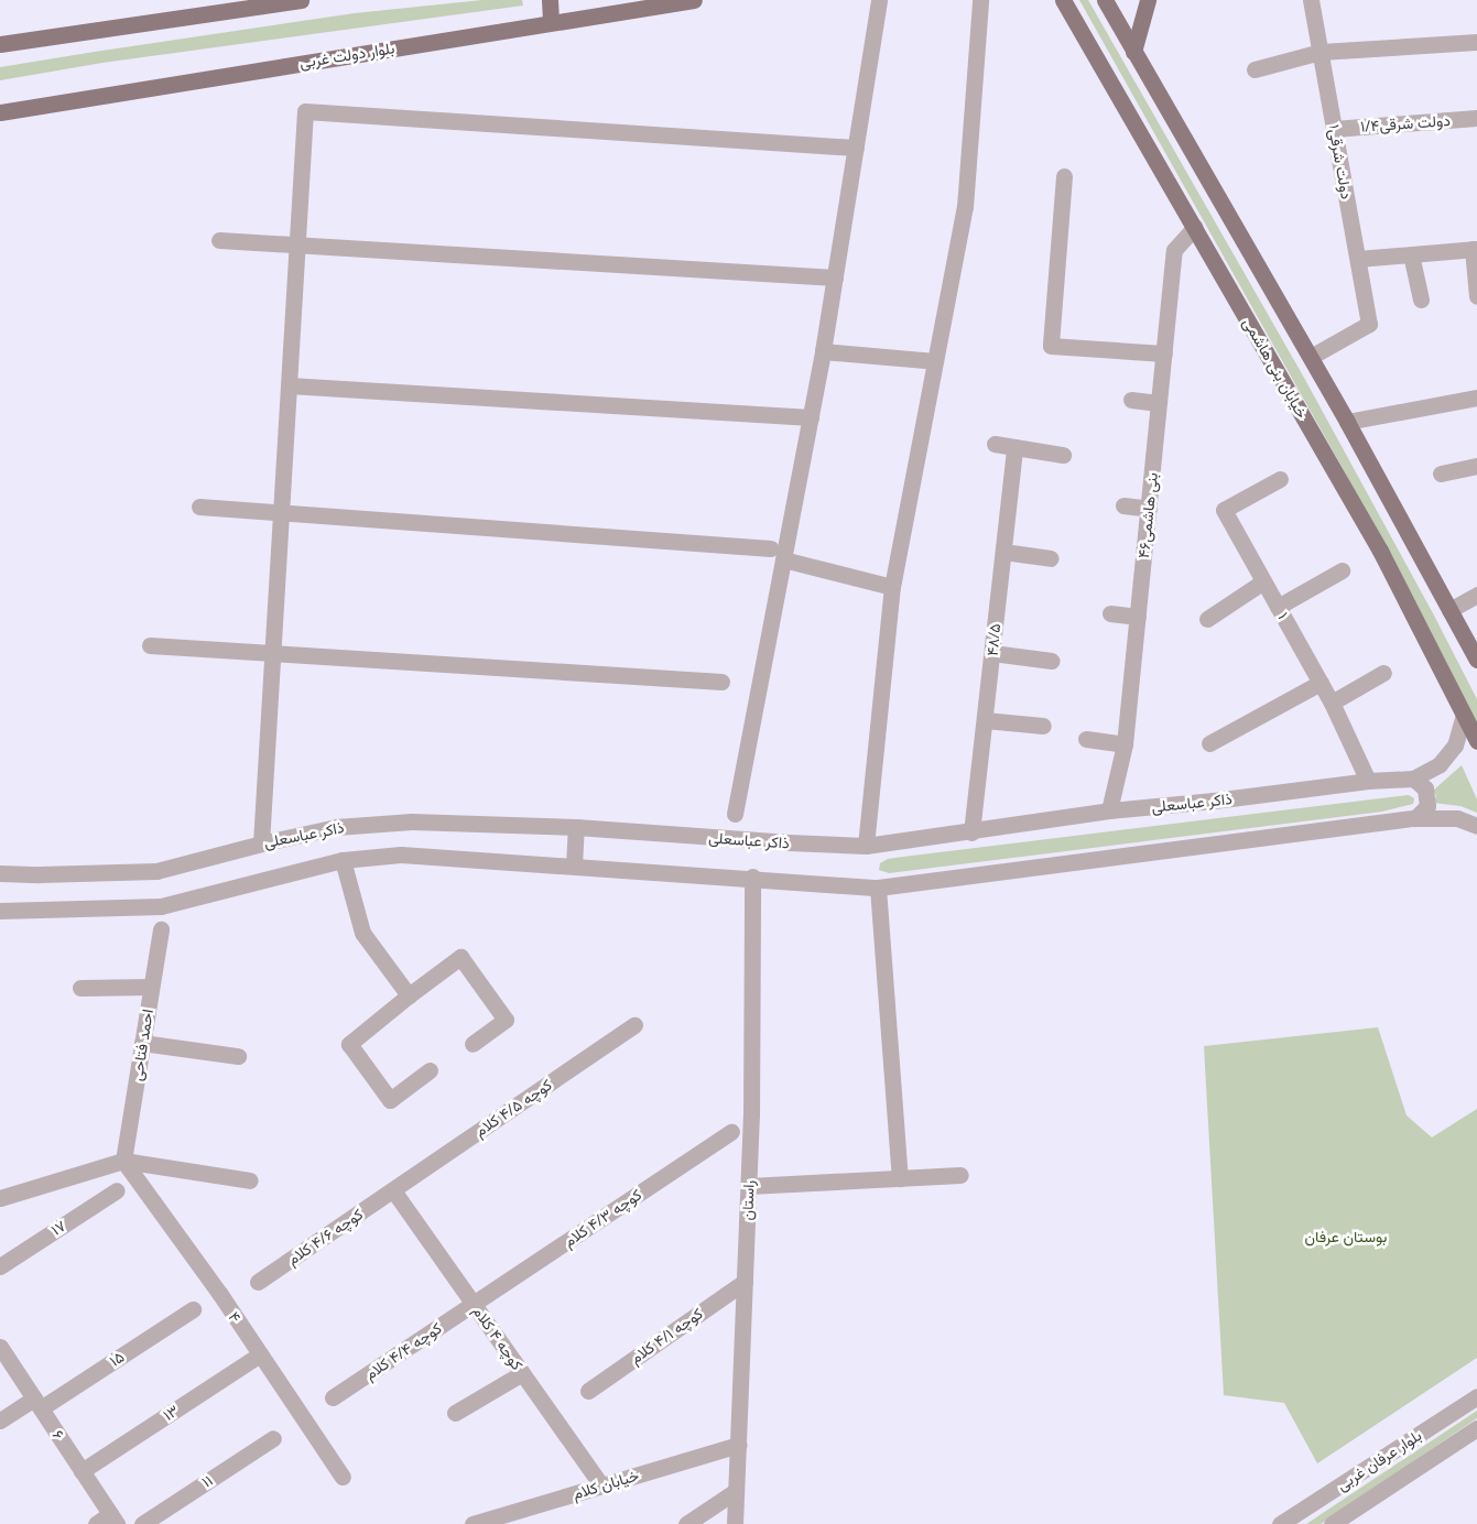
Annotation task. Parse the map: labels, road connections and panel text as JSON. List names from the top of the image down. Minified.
{"streets":{"main road":["بلوار دولت غربی","خیابان بنی هاشمی"],"street":["۱/۴دولت شرقی","۱دولت شرقی","بنی هاشمی۴۶","۱","۴۸/۵","ذاکر عباسعلی","احمد فتاحی","کوچه ۴/۵ کلام","راستان","کوچه ۴/۳ کلام","۱۷","کوچه ۴/۶ کلام","۴","کوچه ۴/۱ کلام","کوچه ۴ کلام","کوچه ۴/۴ کلام","۱۵","۱۳","۶","بلوار عرفان غربی","۱۱","خیابان کلام"]},"crossings":[["۱/۴دولت شرقی","۱دولت شرقی"],["خیابان بنی هاشمی","بنی هاشمی۴۶"],["خیابان بنی هاشمی","ذاکر عباسعلی"],["بنی هاشمی۴۶","ذاکر عباسعلی"],["۱","ذاکر عباسعلی"],["۴۸/۵","ذاکر عباسعلی"],["احمد فتاحی","۴"],["کوچه ۴/۵ کلام","کوچه ۴/۶ کلام"],["کوچه ۴/۵ کلام","کوچه ۴ کلام"],["راستان","کوچه ۴/۱ کلام"],["راستان","خیابان کلام"],["کوچه ۴/۳ کلام","کوچه ۴ کلام"],["کوچه ۴/۳ کلام","کوچه ۴/۴ کلام"],["کوچه ۴/۶ کلام","کوچه ۴ کلام"],["۴","۱۳"],["کوچه ۴ کلام","کوچه ۴/۴ کلام"],["کوچه ۴ کلام","خیابان کلام"],["۱۵","۶"],["۱۳","۶"]],"parks":["بوستان عرفان"]}
